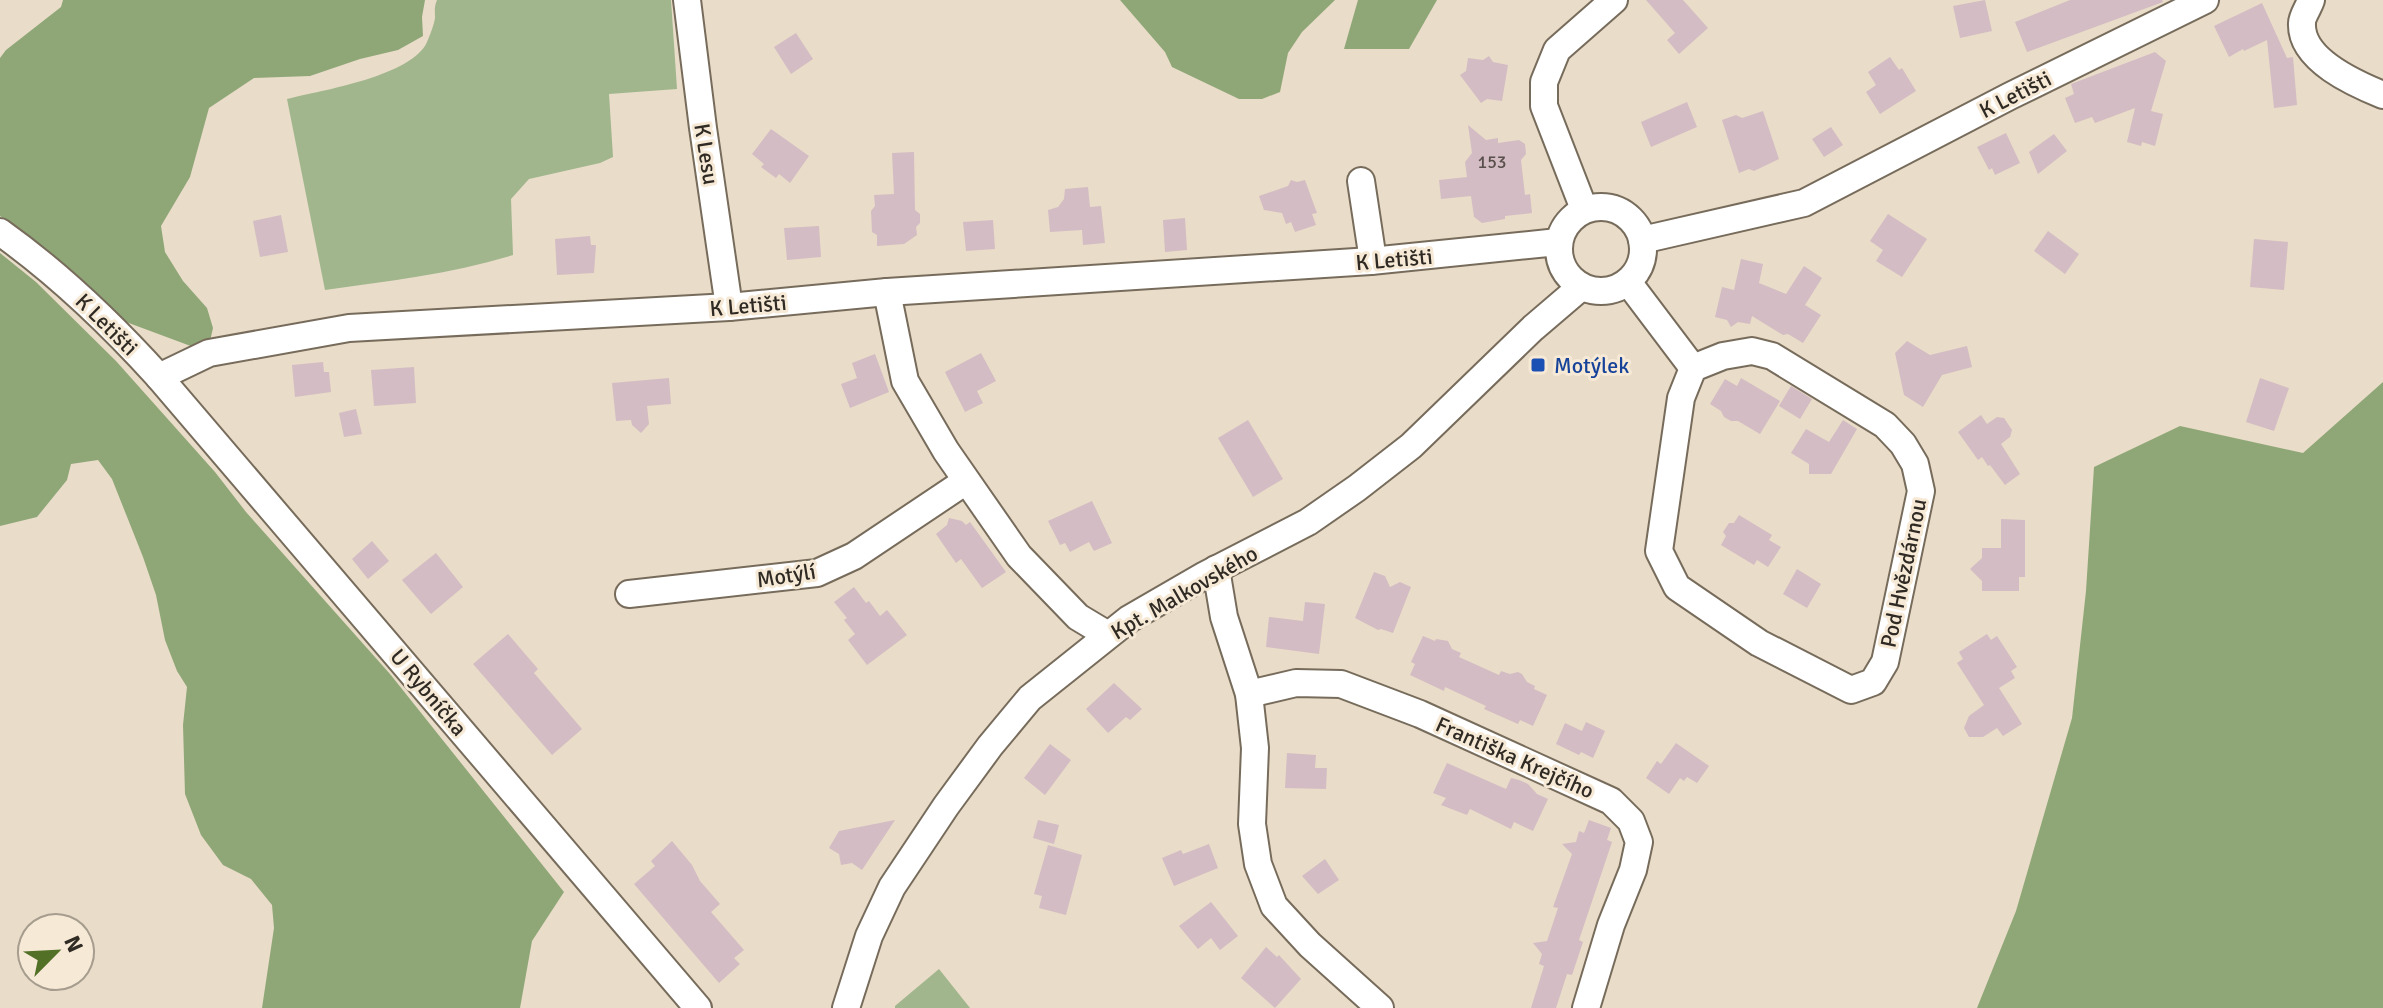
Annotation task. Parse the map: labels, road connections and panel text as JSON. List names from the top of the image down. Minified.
{"streets":{"street":["K Letišti","K Lesu","Pod Hvězdárnou","Motýlí","Kpt. Malkovského","U Rybníčka","Františka Krejčího"]},"crossings":[["K Letišti","K Lesu"],["K Letišti","Kpt. Malkovského"],["K Letišti","U Rybníčka"]],"places":{"transit":["Motýlek"]},"house_numbers":["153"],"north":"top right"}
